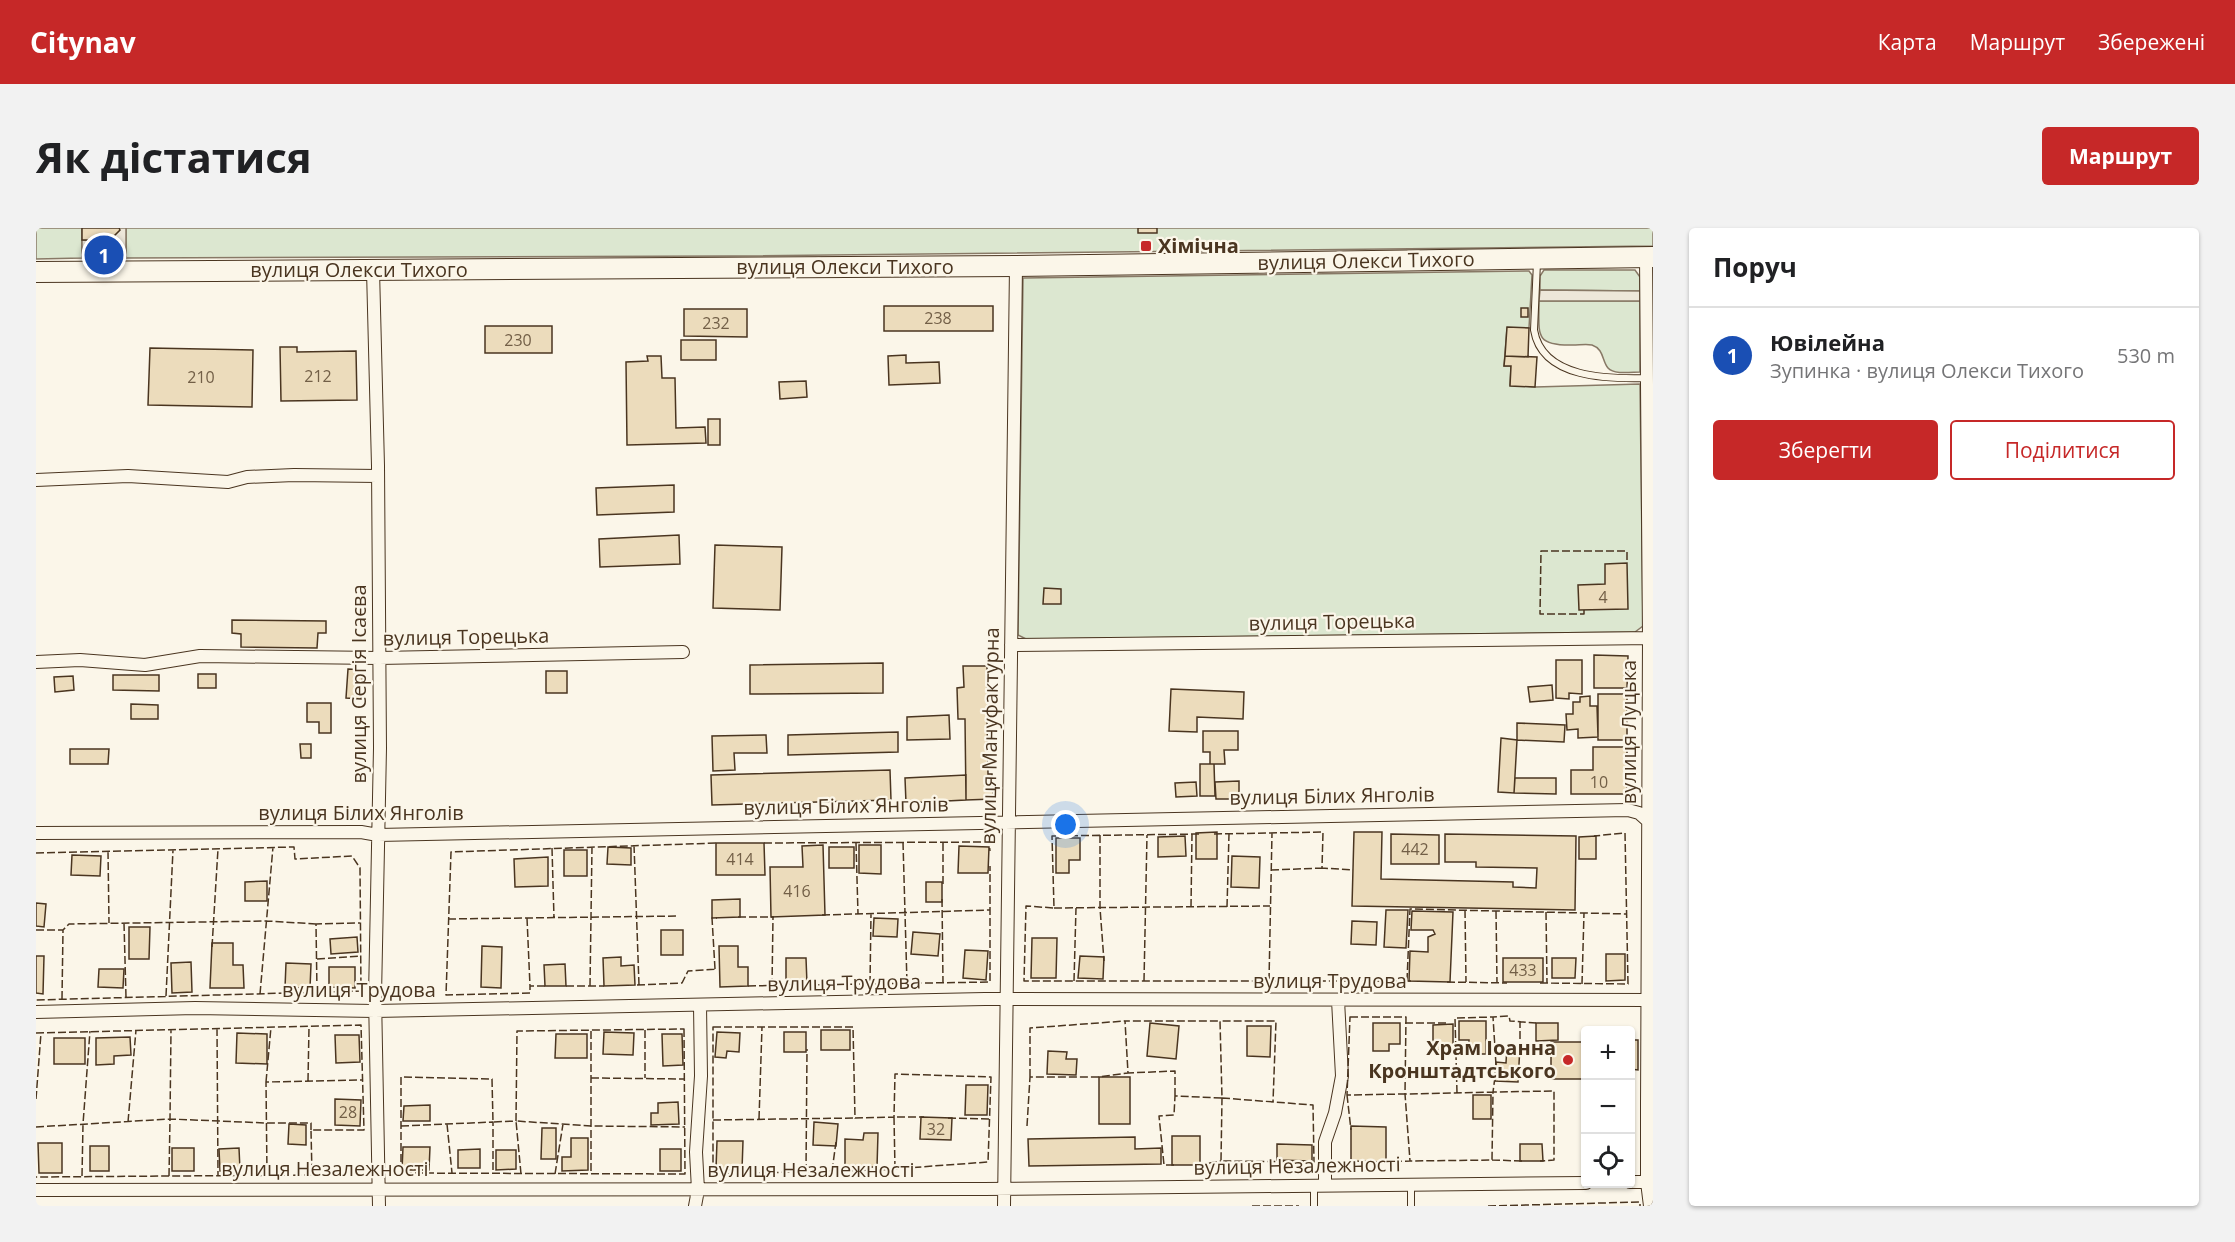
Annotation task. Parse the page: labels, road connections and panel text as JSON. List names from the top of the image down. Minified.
{"streets":{"main road":["вулиця Олекси Тихого"],"street":["вулиця Торецька","вулиця Сергія Ісаєва","вулиця Луцька","вулиця Мануфактурна","вулиця Білих Янголів","вулиця Трудова","вулиця Незалежності"]},"crossings":[["вулиця Олекси Тихого","вулиця Сергія Ісаєва"],["вулиця Олекси Тихого","вулиця Луцька"],["вулиця Олекси Тихого","вулиця Мануфактурна"],["вулиця Торецька","вулиця Сергія Ісаєва"],["вулиця Торецька","вулиця Луцька"],["вулиця Торецька","вулиця Мануфактурна"],["вулиця Сергія Ісаєва","вулиця Білих Янголів"],["вулиця Сергія Ісаєва","вулиця Трудова"],["вулиця Сергія Ісаєва","вулиця Незалежності"],["вулиця Луцька","вулиця Білих Янголів"],["вулиця Луцька","вулиця Трудова"],["вулиця Мануфактурна","вулиця Білих Янголів"],["вулиця Мануфактурна","вулиця Трудова"],["вулиця Мануфактурна","вулиця Незалежності"]],"places":{"transit":["Хімічна"],"other":["Храм Іоанна Кронштадтського"]},"house_numbers":["238","232","230","212","210","4","10","442","414","416","433","28","32"],"page":{"header":"Citynav","nav":["Карта","Маршрут","Збережені"],"buttons":["Маршрут",["Зберегти","Поділитися"]],"title":"Як дістатися","heading":"Поруч","pins":"1","list":[{"mark":"1","name":"Ювілейна","note":"Зупинка · вулиця Олекси Тихого","value":"530 m"}],"map_buttons":["+","−"]}}
